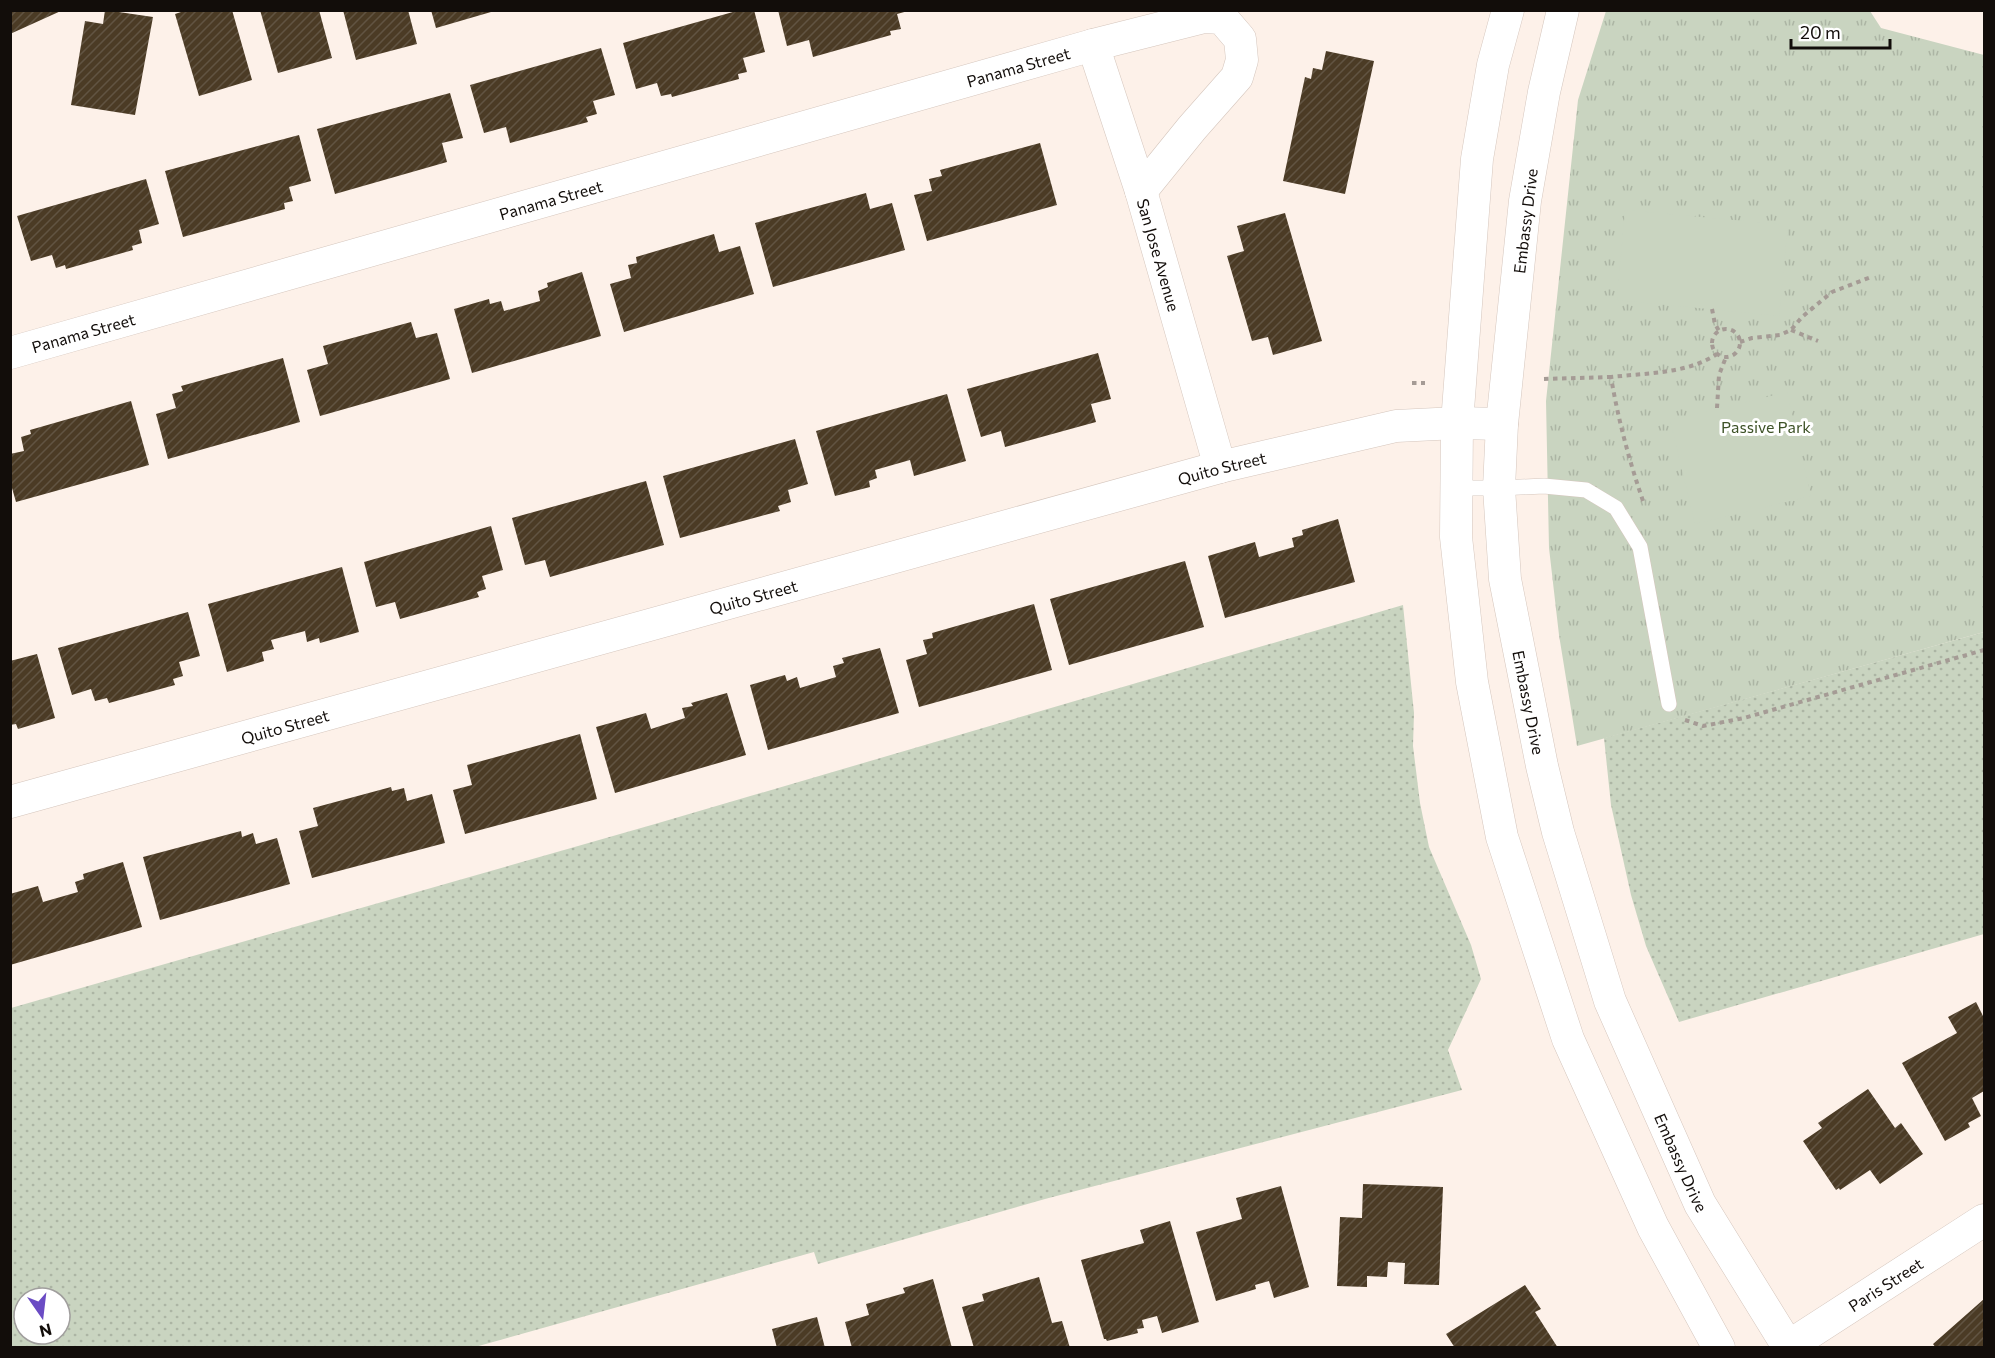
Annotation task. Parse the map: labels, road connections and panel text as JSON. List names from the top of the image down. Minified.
{"streets":{"street":["Panama Street","Embassy Drive","San Jose Avenue","Quito Street","Paris Street"]},"crossings":[["Panama Street","San Jose Avenue"],["Embassy Drive","Quito Street"],["Embassy Drive","Paris Street"],["San Jose Avenue","Quito Street"]],"parks":["Passive Park"],"scale_bar":"20 m","north":"bottom"}
